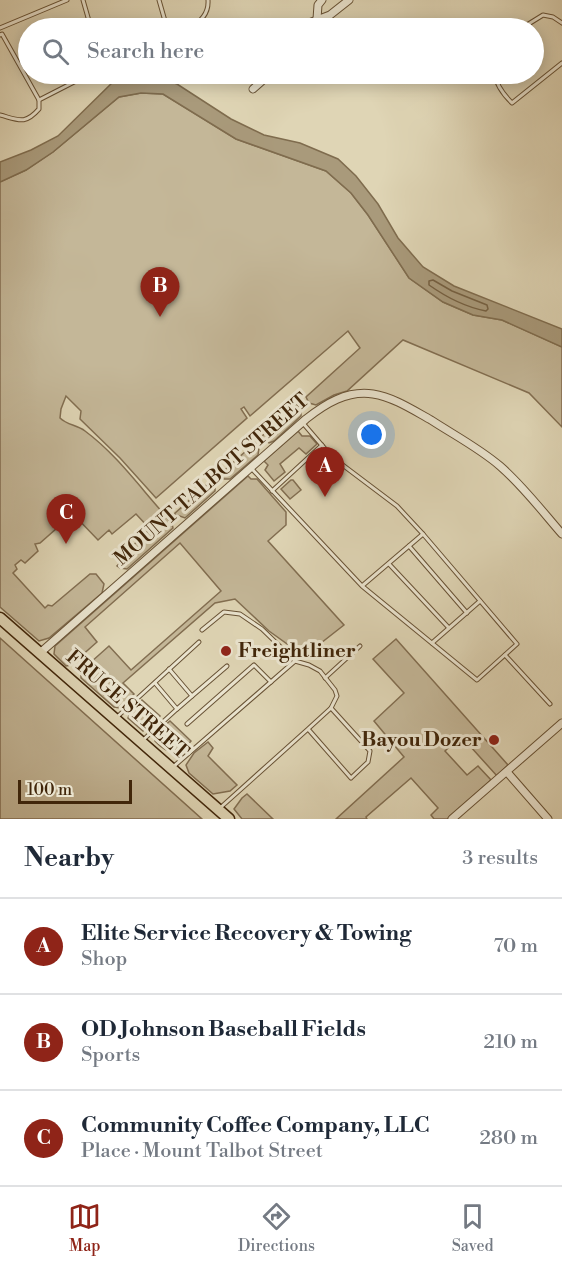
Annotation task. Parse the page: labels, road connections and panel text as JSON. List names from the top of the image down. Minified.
{"streets":{"main road":["FRUGE STREET"],"street":["MOUNT TALBOT STREET"]},"crossings":[["MOUNT TALBOT STREET","FRUGE STREET"]],"places":["Freightliner","Bayou Dozer"],"scale_bar":"100 m","page":{"search":"Search here","pins":["B","A","C"],"scale":"100 m","heading":["Nearby","3 results"],"list":[{"mark":"A","name":"Elite Service Recovery & Towing","note":"Shop","value":"70 m"},{"mark":"B","name":"OD Johnson Baseball Fields","note":"Sports","value":"210 m"},{"mark":"C","name":"Community Coffee Company, LLC","note":"Place · Mount Talbot Street","value":"280 m"}],"nav":["Map","Directions","Saved"]}}
